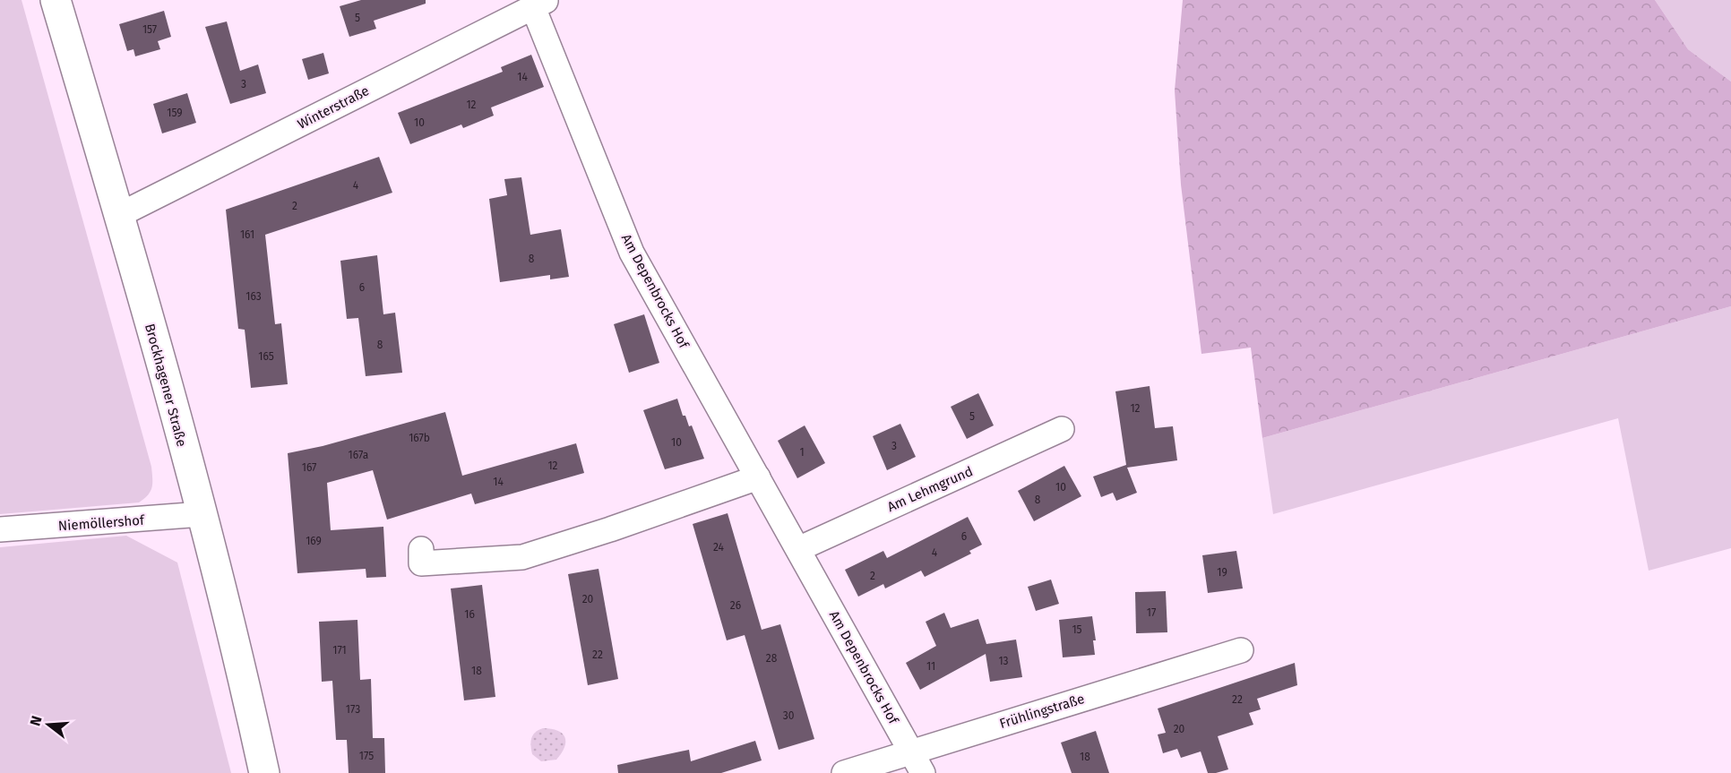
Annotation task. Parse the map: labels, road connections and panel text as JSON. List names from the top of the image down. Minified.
{"streets":{"main road":["Brockhagener Straße"],"street":["Winterstraße","Am Depenbrocks Hof","Am Lehmgrund","Niemöllershof","Frühlingstraße"]},"crossings":[["Winterstraße","Am Depenbrocks Hof"],["Winterstraße","Brockhagener Straße"],["Am Depenbrocks Hof","Am Lehmgrund"],["Am Depenbrocks Hof","Frühlingstraße"],["Brockhagener Straße","Niemöllershof"]],"house_numbers":["5","157","14","3","12","159","10","4","2","161","8","6","163","8","165","12","5","167b","10","3","1","167a","12","167","14","10","8","6","169","24","4","19","2","20","26","17","16","15","171","22","28","13","11","18","22","173","30","20","175","18"],"north":"left"}
